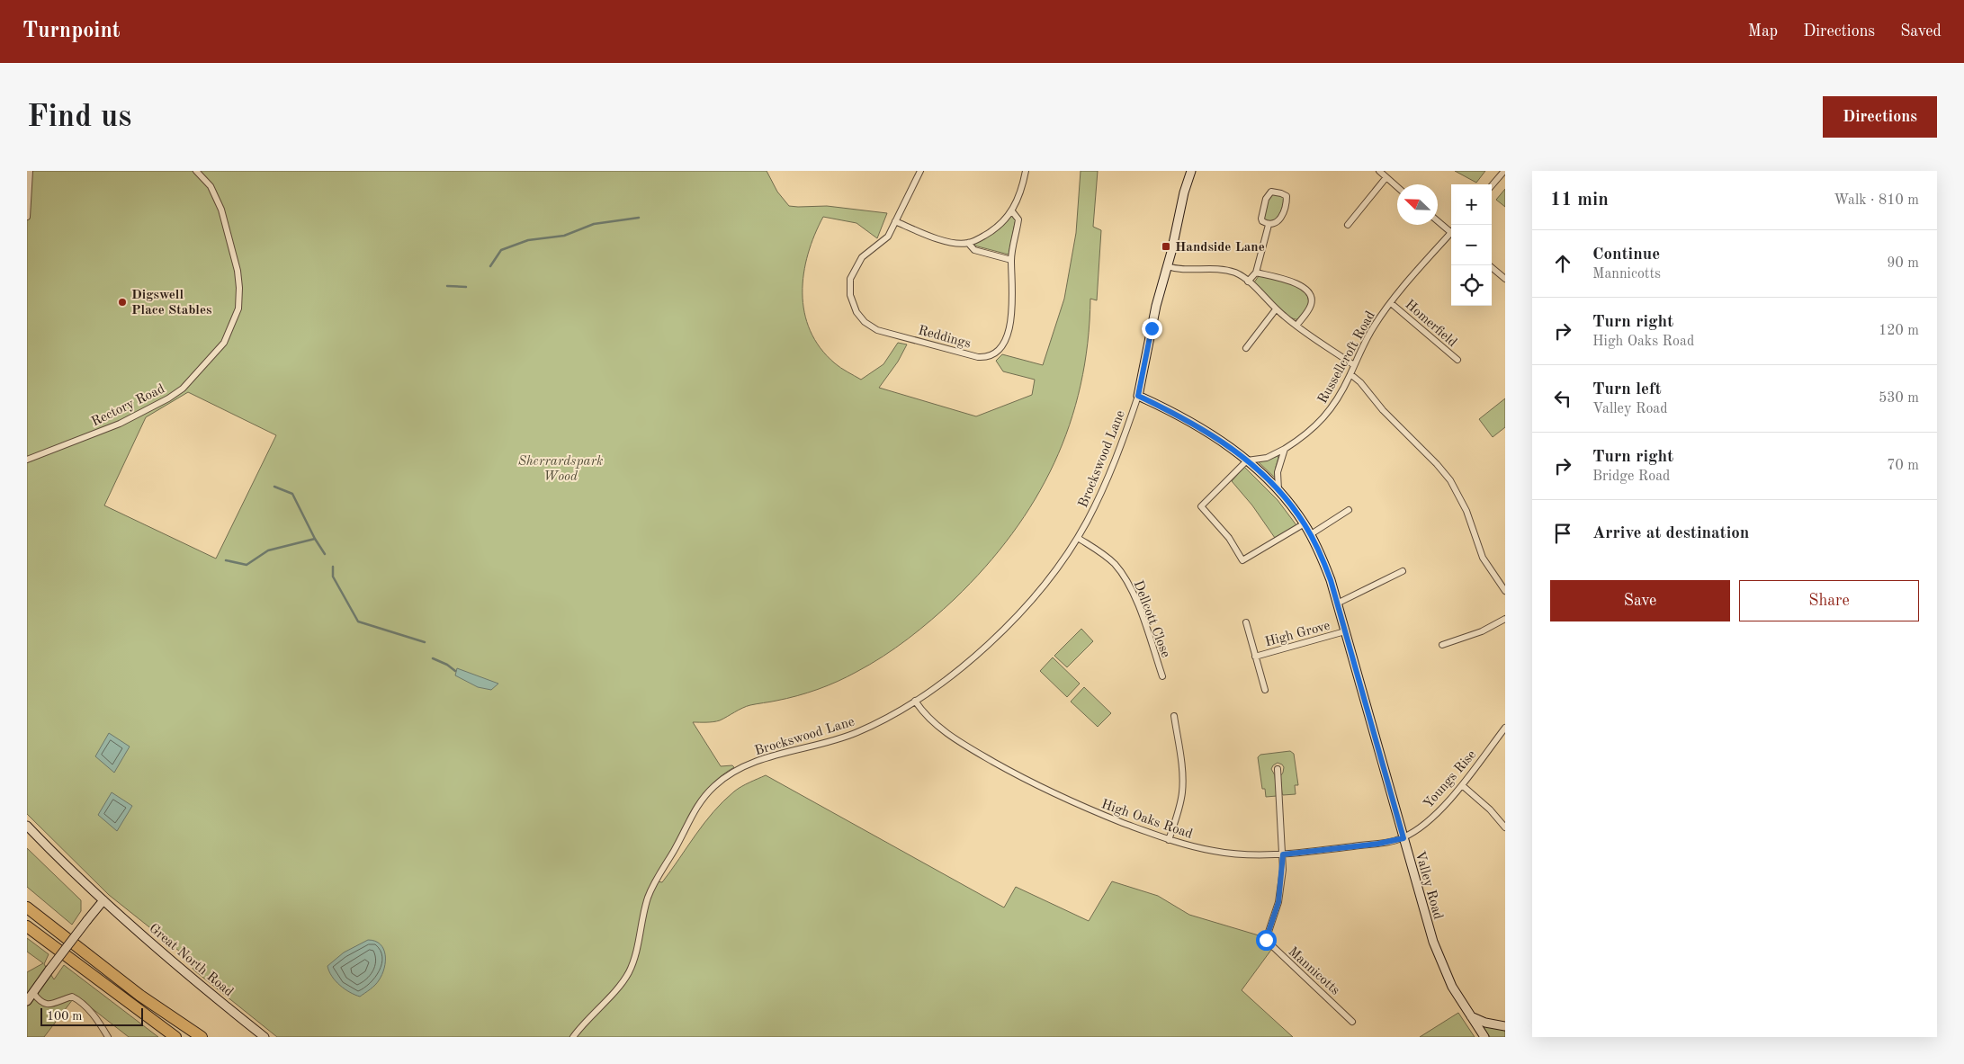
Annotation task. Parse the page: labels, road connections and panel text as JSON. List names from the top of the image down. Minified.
{"streets":{"main road":["Valley Road","Great North Road"],"street":["Homerfield","Reddings","Russellcroft Road","Rectory Road","Brockswood Lane","Dellcott Close","High Grove","Youngs Rise","High Oaks Road","Mannicotts"]},"crossings":[["Homerfield","Russellcroft Road"],["Russellcroft Road","Valley Road"],["Brockswood Lane","Dellcott Close"],["Brockswood Lane","High Oaks Road"],["Brockswood Lane","Valley Road"],["High Grove","Valley Road"],["Youngs Rise","High Oaks Road"],["Youngs Rise","Valley Road"],["High Oaks Road","Valley Road"],["High Oaks Road","Mannicotts"]],"parks":["Sherrardspark Wood"],"places":{"transit":["Handside Lane"],"other":["Digswell Place Stables"]},"scale_bar":"100 m","north":"top left","page":{"header":"Turnpoint","nav":["Map","Directions","Saved"],"buttons":["Directions",["Save","Share"]],"title":"Find us","heading":["11 min","Walk · 810 m"],"map_buttons":["+","−"],"list":[["Continue","Mannicotts","90 m"],["Turn right","High Oaks Road","120 m"],["Turn left","Valley Road","530 m"],["Turn right","Bridge Road","70 m"],"Arrive at destination"],"scale":"100 m"}}
